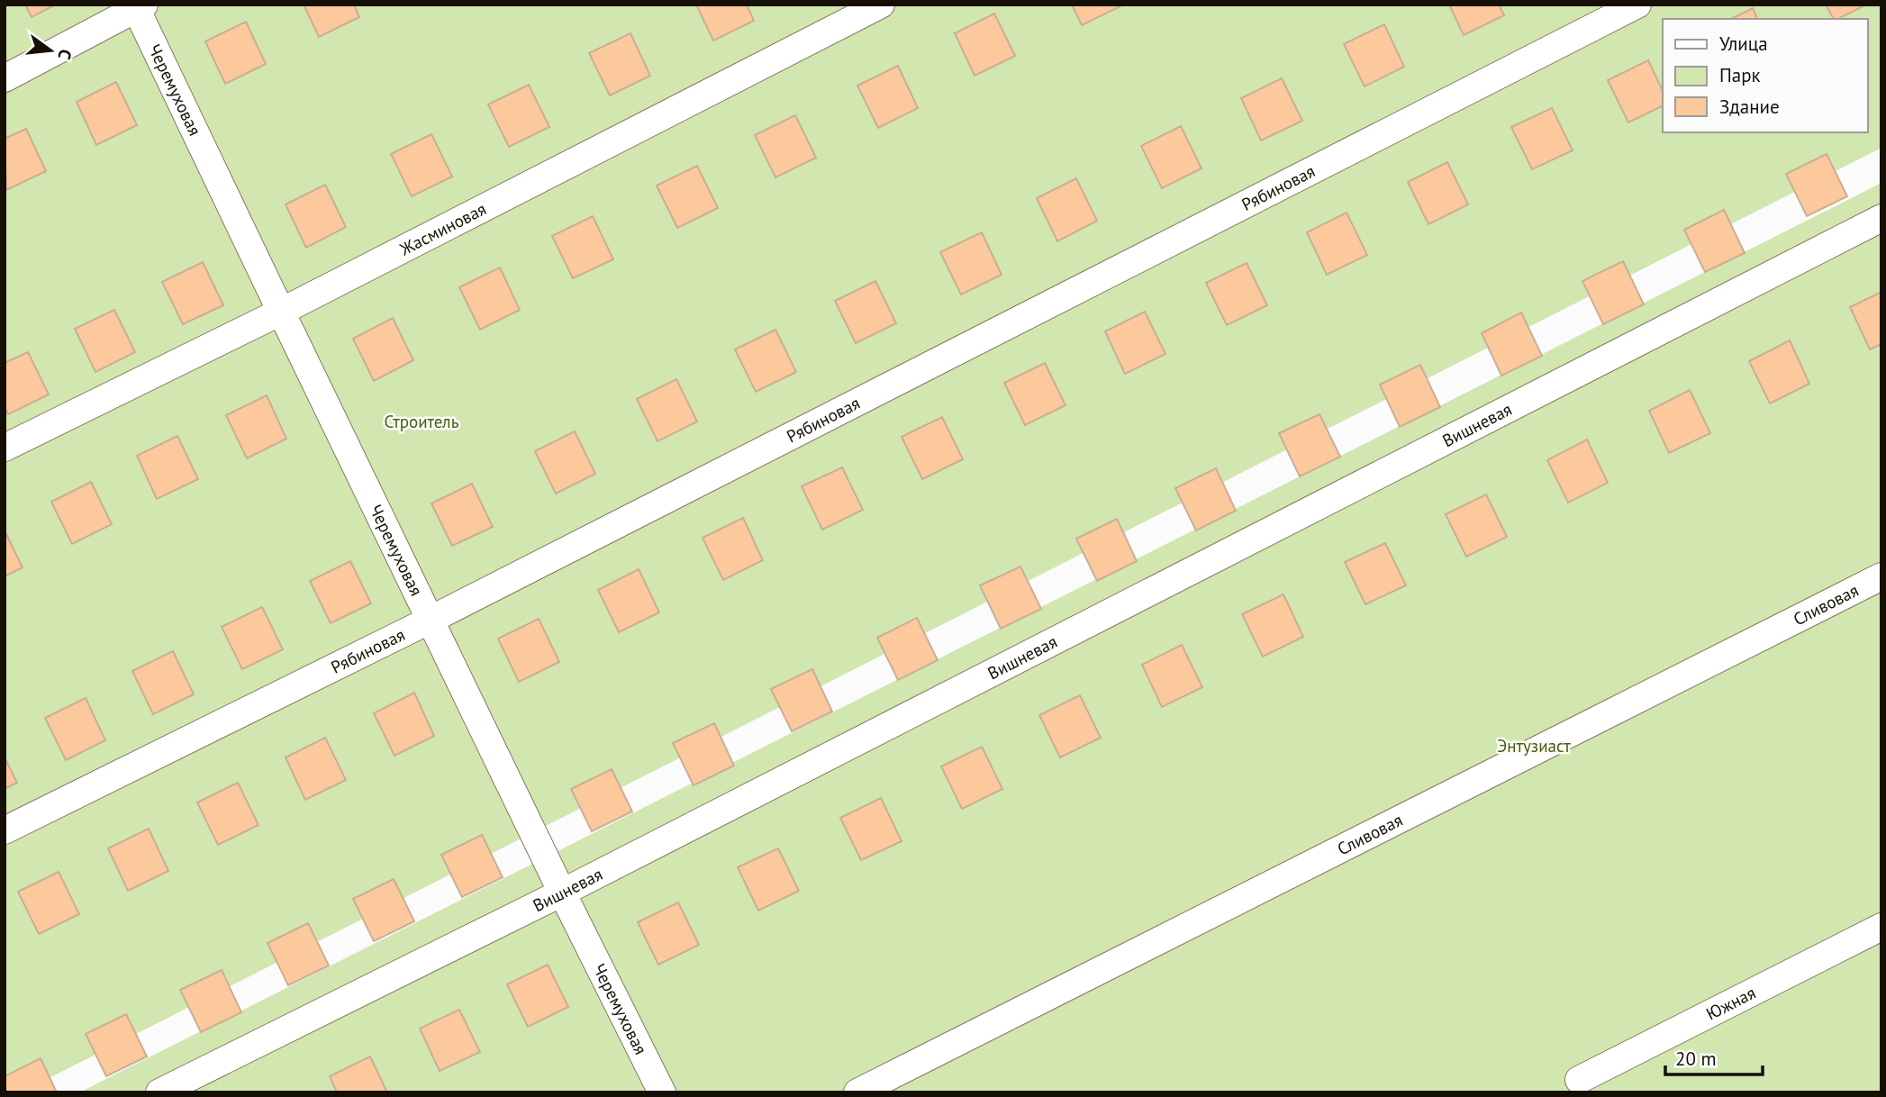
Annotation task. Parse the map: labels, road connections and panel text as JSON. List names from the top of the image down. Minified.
{"streets":{"street":["Черемуховая","Рябиновая","Жасминовая","Вишневая","Сливовая","Южная"]},"crossings":[["Черемуховая","Рябиновая"],["Черемуховая","Жасминовая"],["Черемуховая","Вишневая"]],"parks":["Строитель","Энтузиаст"],"legend":["Улица","Парк","Здание"],"scale_bar":"20 m","north":"right"}
